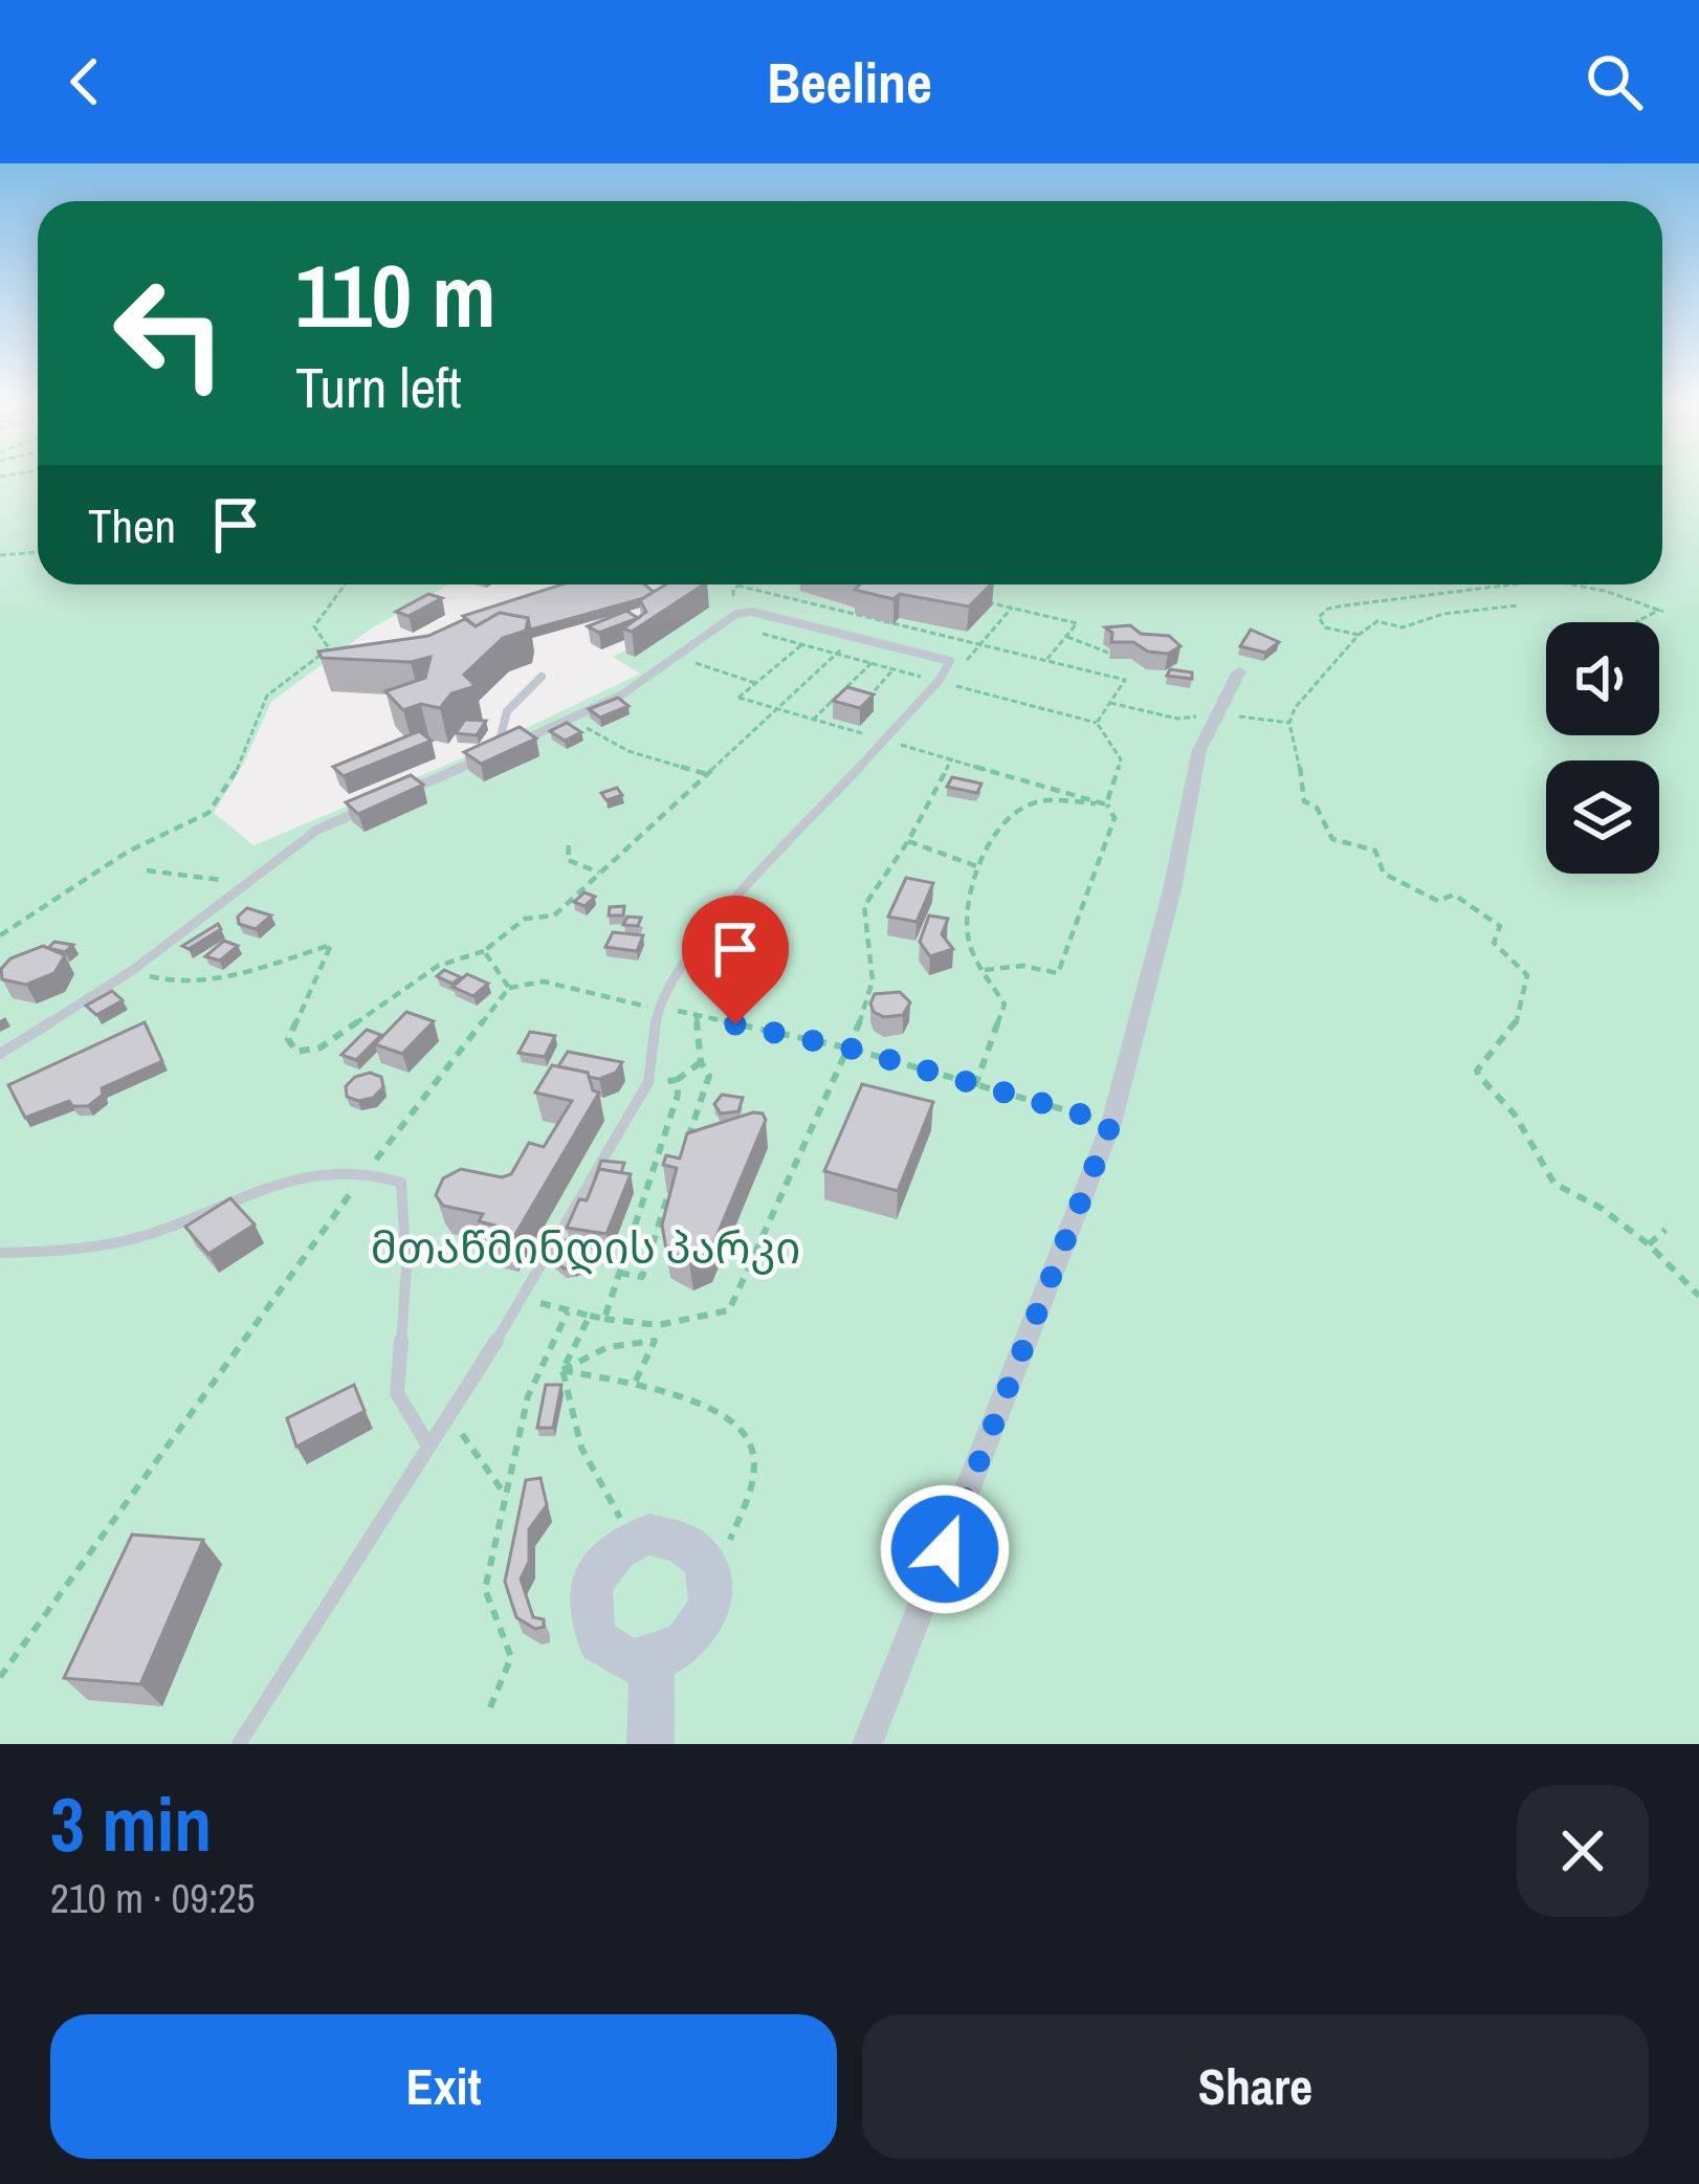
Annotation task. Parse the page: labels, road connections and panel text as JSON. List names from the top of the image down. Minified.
{"parks":["მთაწმინდის პარკი"],"page":{"header":"Beeline","turn":["110 m","Turn left"],"then":"Then","heading":["3 min","210 m · 09:25"],"buttons":["Exit","Share"]}}
